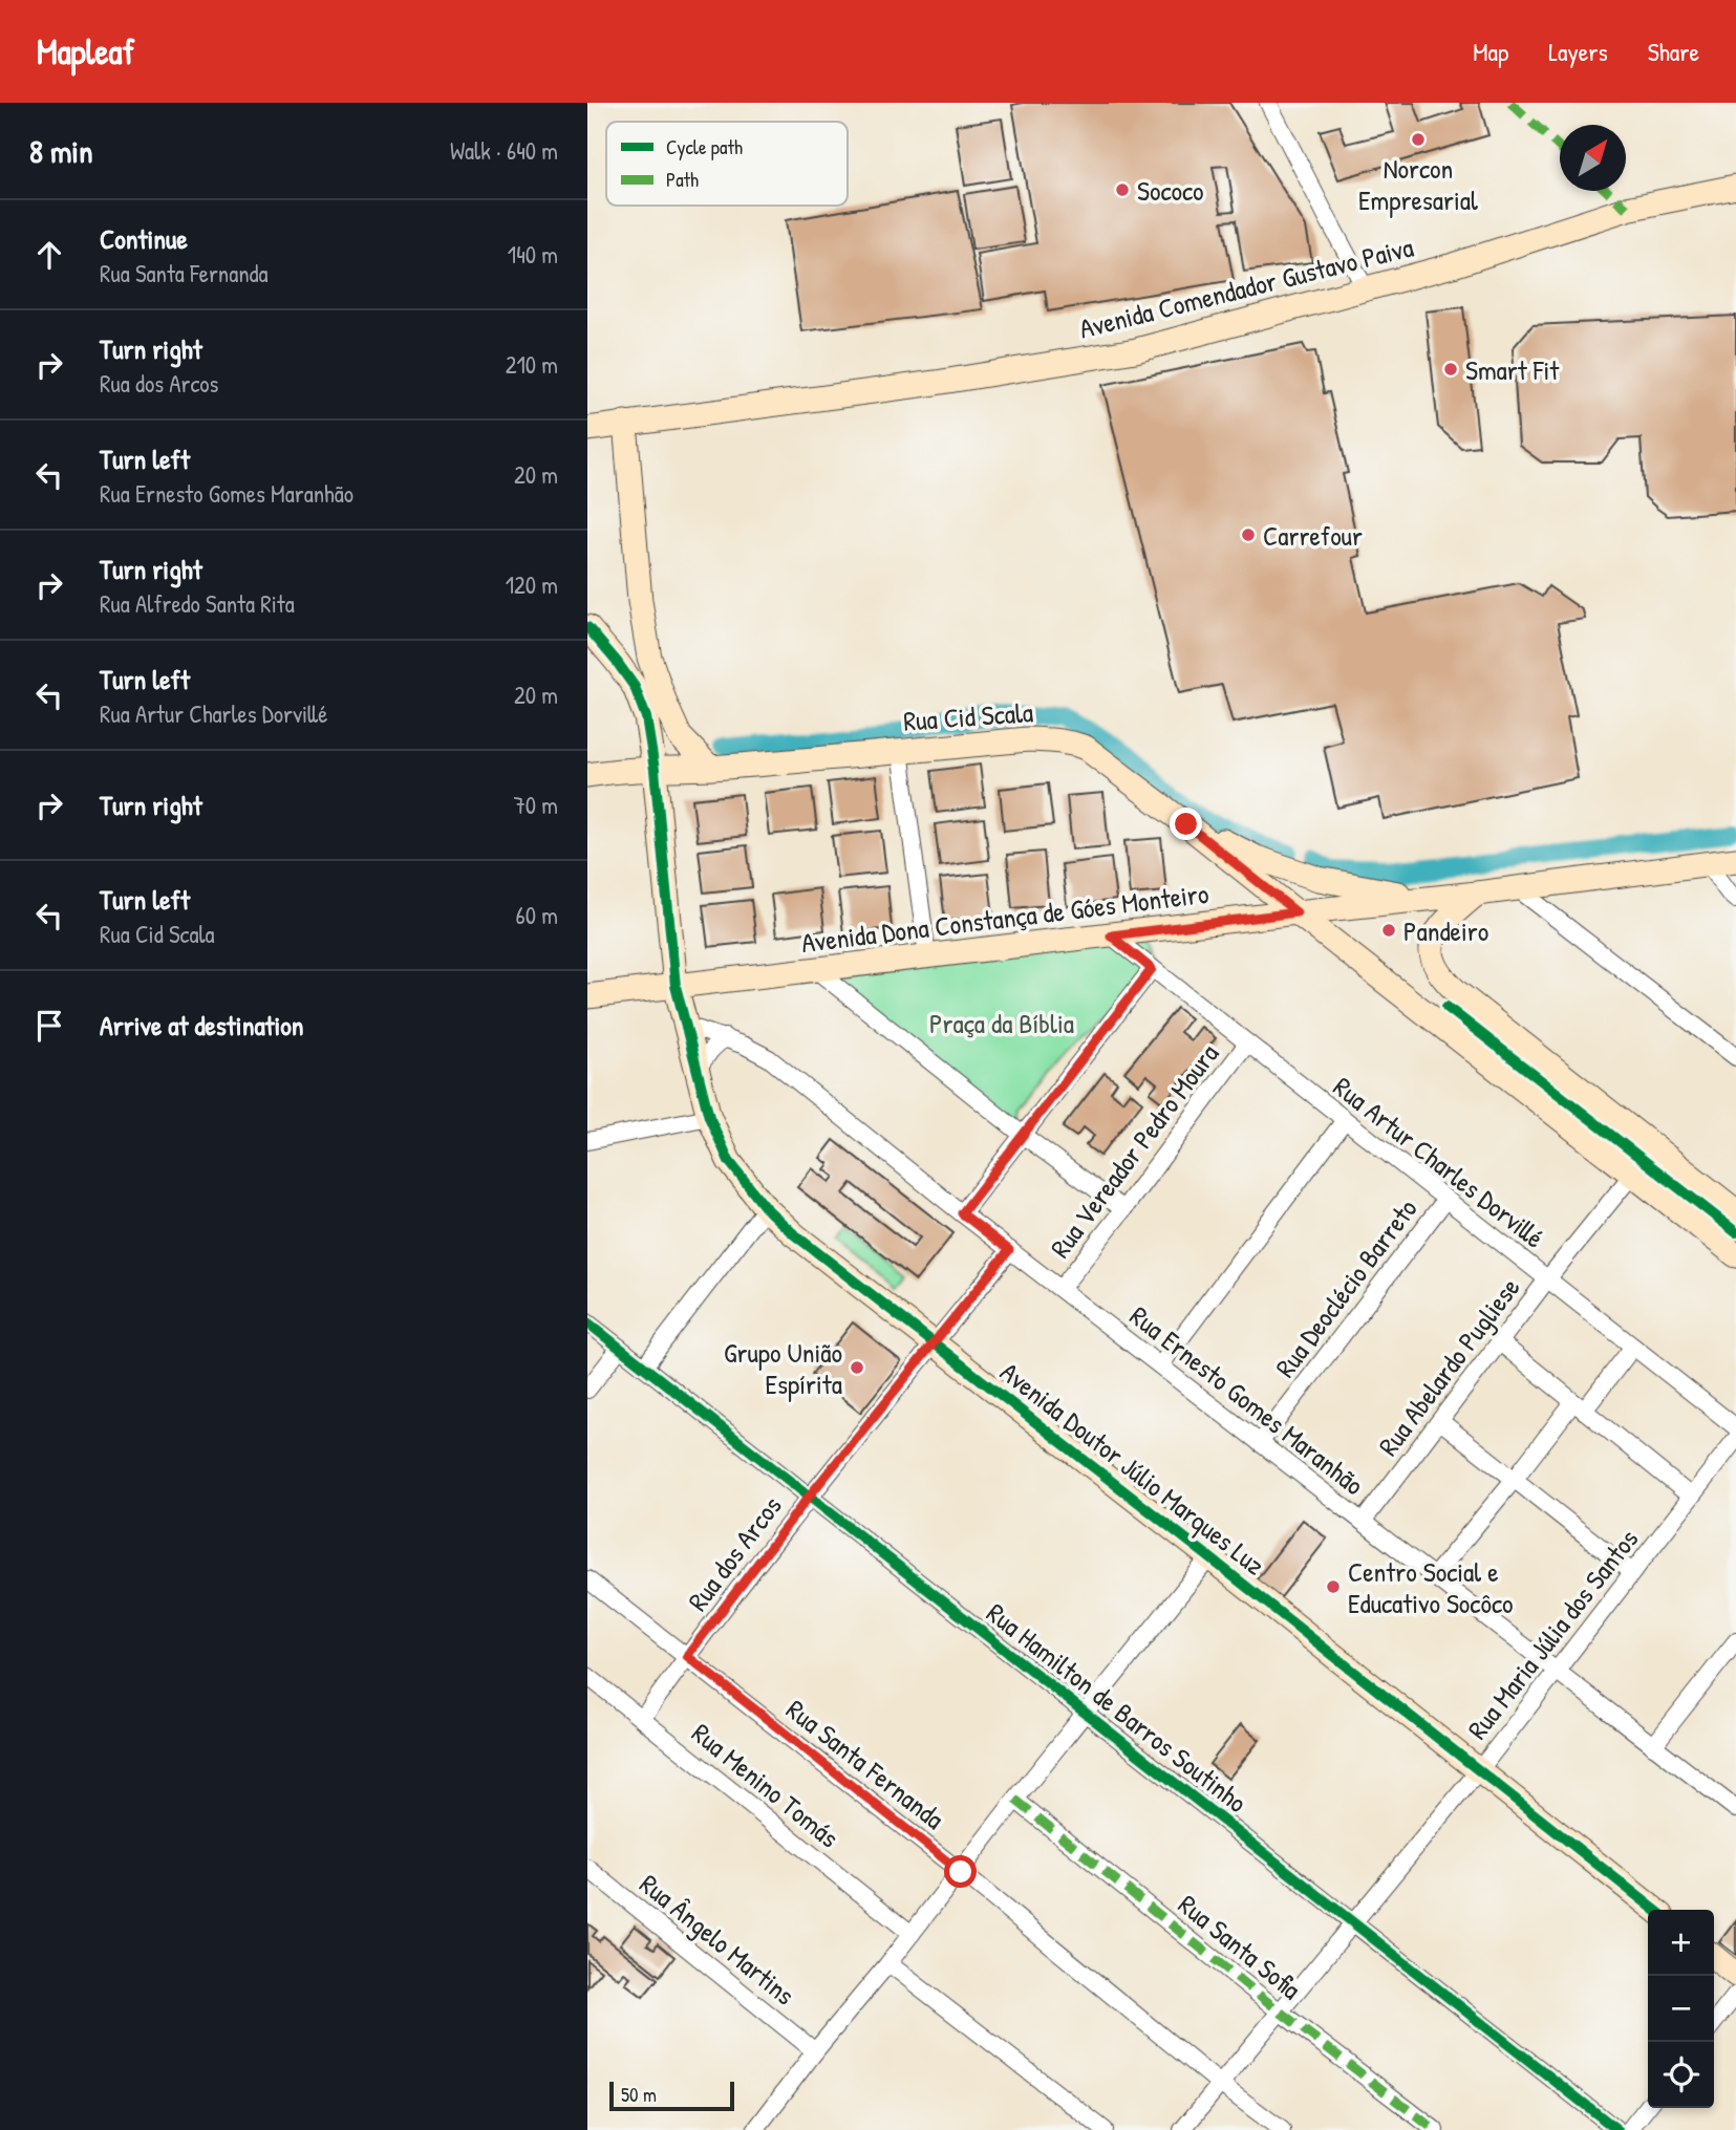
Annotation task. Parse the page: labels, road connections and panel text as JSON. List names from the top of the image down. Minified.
{"streets":{"main road":["Avenida Comendador Gustavo Paiva","Rua Cid Scala","Avenida Dona Constança de Góes Monteiro","Avenida Doutor Júlio Marques Luz"],"street":["Rua Vereador Pedro Moura","Rua Artur Charles Dorvillé","Rua Deoclécio Barreto","Rua Abelardo Pugliese","Rua Ernesto Gomes Maranhão","Rua dos Arcos","Rua Maria Júlia dos Santos","Rua Hamilton de Barros Soutinho","Rua Santa Fernanda","Rua Menino Tomás","Rua Ângelo Martins","Rua Santa Sofia"]},"crossings":[["Rua Cid Scala","Avenida Dona Constança de Góes Monteiro"],["Rua Cid Scala","Rua Abelardo Pugliese"],["Rua Cid Scala","Avenida Doutor Júlio Marques Luz"],["Avenida Dona Constança de Góes Monteiro","Rua Artur Charles Dorvillé"],["Avenida Dona Constança de Góes Monteiro","Avenida Doutor Júlio Marques Luz"],["Rua Vereador Pedro Moura","Rua Artur Charles Dorvillé"],["Rua Vereador Pedro Moura","Rua Ernesto Gomes Maranhão"],["Rua Artur Charles Dorvillé","Rua Deoclécio Barreto"],["Rua Artur Charles Dorvillé","Rua Abelardo Pugliese"],["Rua Deoclécio Barreto","Rua Ernesto Gomes Maranhão"],["Rua Abelardo Pugliese","Rua Ernesto Gomes Maranhão"],["Rua Ernesto Gomes Maranhão","Avenida Doutor Júlio Marques Luz"],["Rua Ernesto Gomes Maranhão","Rua dos Arcos"],["Rua Ernesto Gomes Maranhão","Rua Maria Júlia dos Santos"],["Avenida Doutor Júlio Marques Luz","Rua dos Arcos"],["Avenida Doutor Júlio Marques Luz","Rua Maria Júlia dos Santos"],["Rua dos Arcos","Rua Hamilton de Barros Soutinho"],["Rua dos Arcos","Rua Santa Fernanda"],["Rua dos Arcos","Rua Menino Tomás"],["Rua Maria Júlia dos Santos","Rua Hamilton de Barros Soutinho"],["Rua Maria Júlia dos Santos","Rua Santa Fernanda"],["Rua Maria Júlia dos Santos","Rua Santa Sofia"]],"parks":["Praça da Bíblia"],"places":["Norcon Empresarial","Sococo","Smart Fit","Carrefour","Pandeiro","Grupo União Espírita","Centro Social e Educativo Socôco"],"legend":["Cycle path","Path"],"scale_bar":"50 m","north":"top right","page":{"header":"Mapleaf","nav":["Map","Layers","Share"],"heading":["8 min","Walk · 640 m"],"list":[["Continue","Rua Santa Fernanda","140 m"],["Turn right","Rua dos Arcos","210 m"],["Turn left","Rua Ernesto Gomes Maranhão","20 m"],["Turn right","Rua Alfredo Santa Rita","120 m"],["Turn left","Rua Artur Charles Dorvillé","20 m"],["Turn right","70 m"],["Turn left","Rua Cid Scala","60 m"],"Arrive at destination"],"map_buttons":["+","−"],"scale":"50 m"}}
